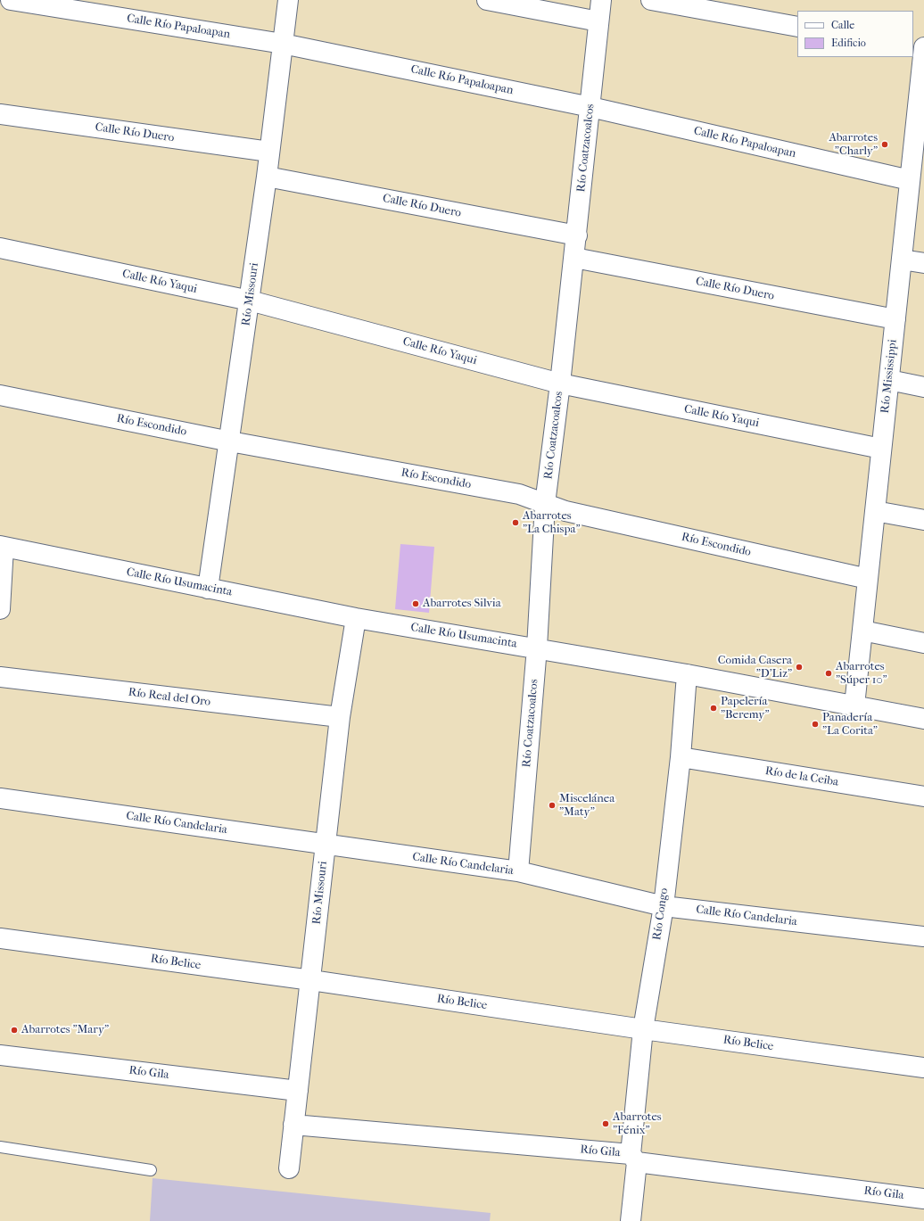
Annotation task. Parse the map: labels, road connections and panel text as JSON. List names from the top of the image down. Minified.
{"streets":{"street":["Calle Río Papaloapan","Calle Río Duero","Río Coatzacoalcos","Calle Río Yaqui","Río Missouri","Río Mississippi","Río Escondido","Calle Río Usumacinta","Río Real del Oro","Río de la Ceiba","Calle Río Candelaria","Río Congo","Río Belice","Río Gila"]},"crossings":[["Calle Río Papaloapan","Río Coatzacoalcos"],["Calle Río Papaloapan","Río Missouri"],["Calle Río Papaloapan","Río Mississippi"],["Calle Río Duero","Río Coatzacoalcos"],["Calle Río Duero","Río Missouri"],["Calle Río Duero","Río Mississippi"],["Río Coatzacoalcos","Calle Río Yaqui"],["Río Coatzacoalcos","Río Escondido"],["Río Coatzacoalcos","Calle Río Usumacinta"],["Río Coatzacoalcos","Calle Río Candelaria"],["Calle Río Yaqui","Río Missouri"],["Calle Río Yaqui","Río Mississippi"],["Río Missouri","Río Escondido"],["Río Missouri","Calle Río Usumacinta"],["Río Missouri","Río Real del Oro"],["Río Missouri","Calle Río Candelaria"],["Río Missouri","Río Belice"],["Río Missouri","Río Gila"],["Río Mississippi","Río Escondido"],["Río Mississippi","Calle Río Usumacinta"],["Calle Río Usumacinta","Río Congo"],["Río de la Ceiba","Río Congo"],["Calle Río Candelaria","Río Congo"],["Río Congo","Río Belice"],["Río Congo","Río Gila"]],"places":["Abarrotes \"Charly\"","Abarrotes \"La Chispa\"","Abarrotes Silvia","Comida Casera \"D'Liz\"","Abarrotes \"Súper 10\"","Papelería \"Beremy\"","Panadería \"La Corita\"","Miscelánea \"Maty\"","Abarrotes \"Mary\"","Abarrotes \"Fénix\""],"legend":["Calle","Edificio"]}
